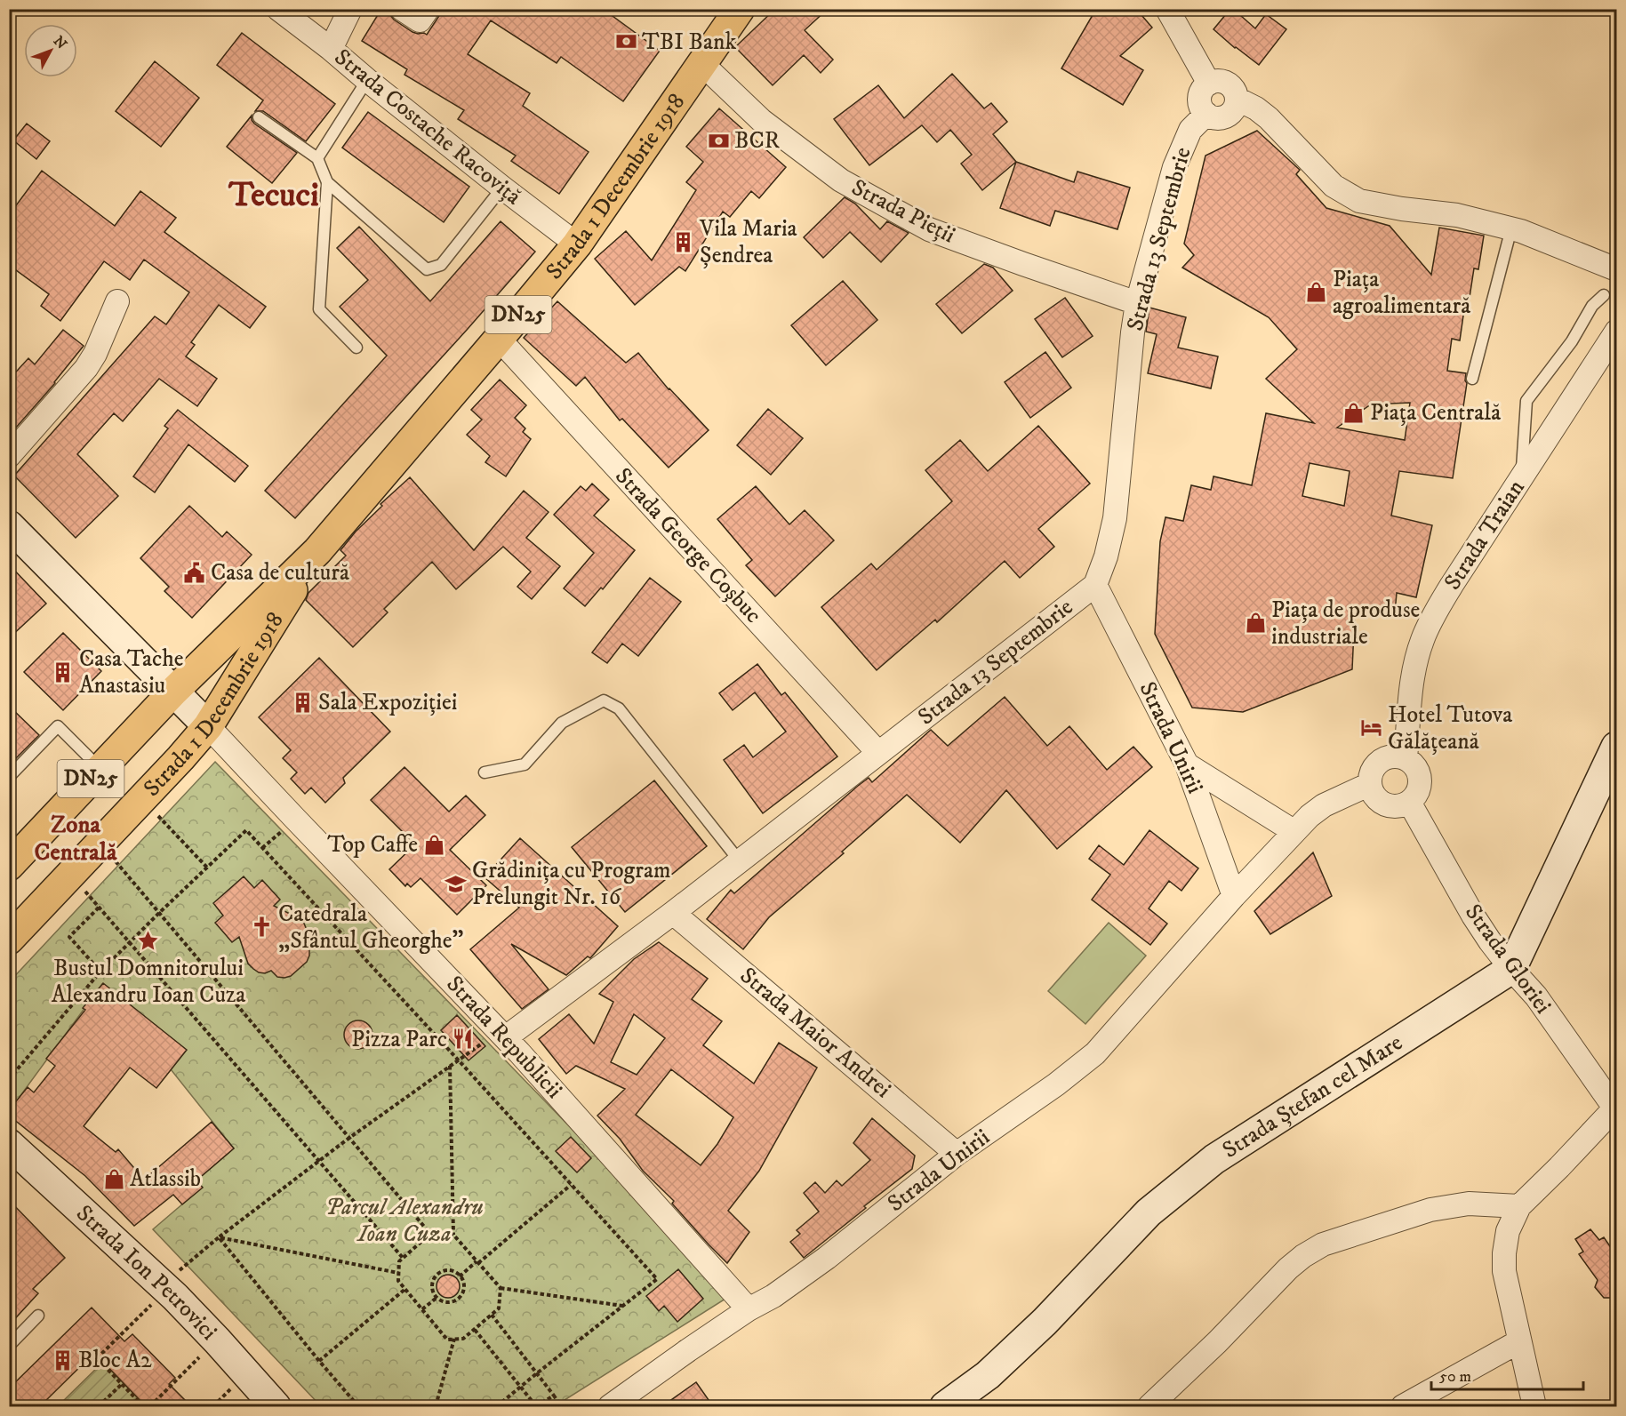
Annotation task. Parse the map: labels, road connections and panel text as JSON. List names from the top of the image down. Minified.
{"streets":{"main road":["Strada 1 Decembrie 1918","DN25"],"street":["Strada Costache Racoviță","Strada Pieții","Strada 13 Septembrie","Strada Traian","Strada George Coșbuc","Strada Unirii","Strada Gloriei","Strada Maior Andrei","Strada Republicii","Strada Ștefan cel Mare","Strada Ion Petrovici"]},"crossings":[["Strada Costache Racoviță","Strada 1 Decembrie 1918"],["Strada 1 Decembrie 1918","Strada Pieții"],["Strada 1 Decembrie 1918","Strada George Coșbuc"],["Strada 1 Decembrie 1918","Strada Republicii"],["Strada Pieții","Strada 13 Septembrie"],["Strada 13 Septembrie","Strada George Coșbuc"],["Strada 13 Septembrie","Strada Unirii"],["Strada 13 Septembrie","Strada Maior Andrei"],["Strada 13 Septembrie","Strada Republicii"],["Strada Traian","Strada Unirii"],["Strada Traian","Strada Gloriei"],["Strada Unirii","Strada Gloriei"],["Strada Unirii","Strada Maior Andrei"],["Strada Unirii","Strada Republicii"],["Strada Gloriei","Strada Ștefan cel Mare"]],"districts":["Tecuci","Zona Centrală"],"parks":["Parcul Alexandru Ioan Cuza"],"places":{"bank":["TBI Bank","BCR"],"building":["Vila Maria Șendrea","Casa Tache Anastasiu","Sala Expoziției","Bloc A2"],"shop":["Piața agroalimentară","Piața Centrală","Piața de produse industriale","Top Caffe","Atlassib"],"public building":["Casa de cultură"],"hotel":["Hotel Tutova Gălățeană"],"school or university":["Grădinița cu Program Prelungit Nr. 16"],"church":["Catedrala „Sfântul Gheorghe\""],"place":["Bustul Domnitorului Alexandru Ioan Cuza"],"restaurant":["Pizza Parc"]},"scale_bar":"50 m","north":"top right"}
